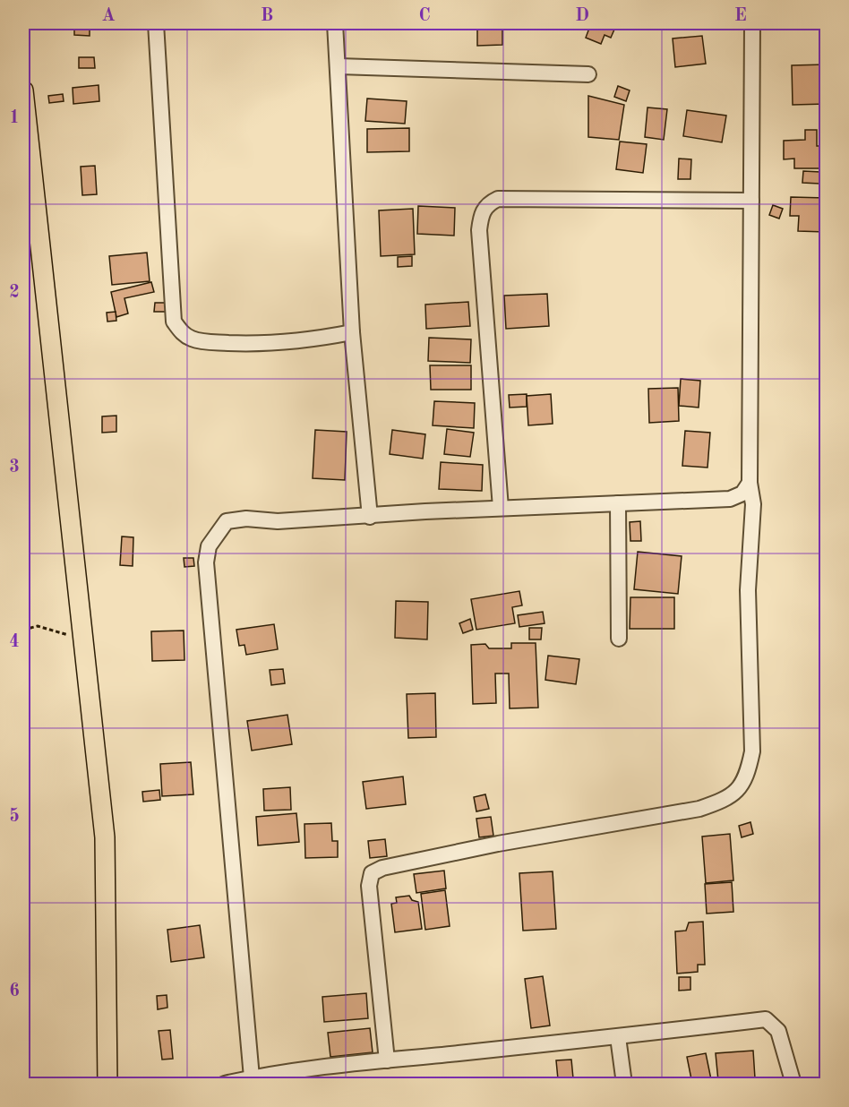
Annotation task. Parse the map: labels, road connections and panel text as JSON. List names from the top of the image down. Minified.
{"grid":{"columns":["A","B","C","D","E"],"rows":["1","2","3","4","5","6"]}}
